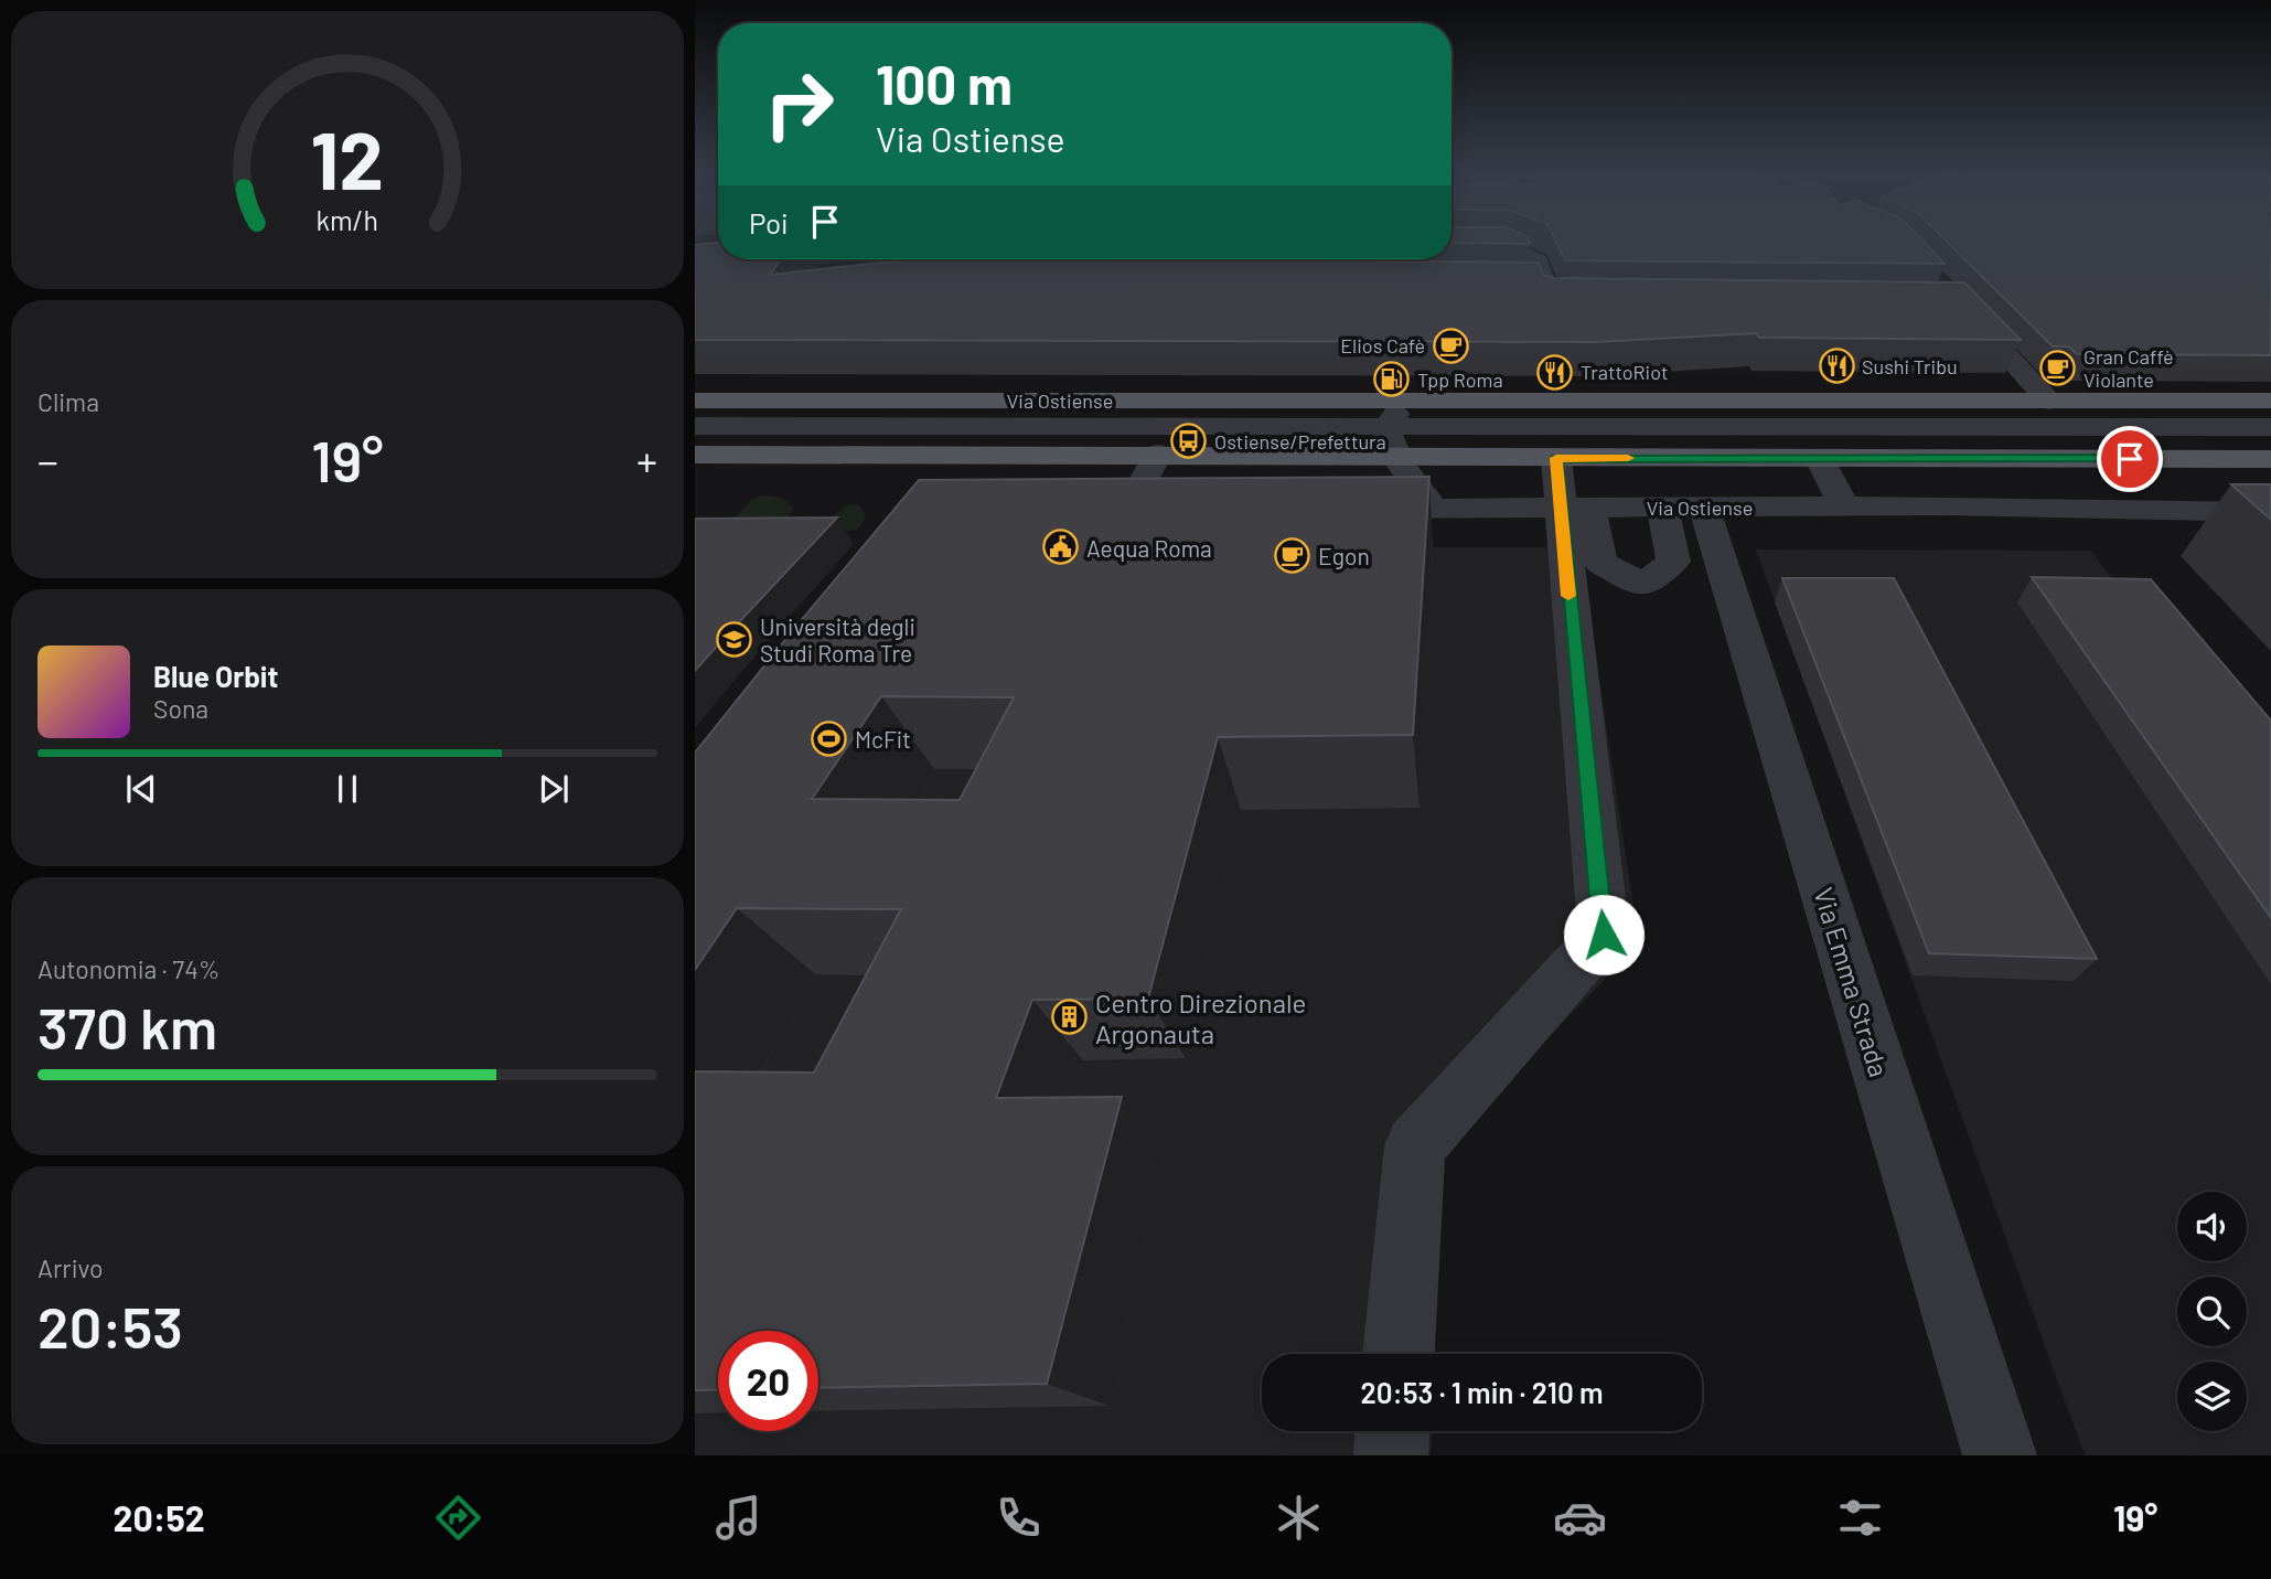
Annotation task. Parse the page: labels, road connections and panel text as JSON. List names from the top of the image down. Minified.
{"streets":{"main road":["Via Ostiense"],"street":["Via Emma Strada"]},"crossings":[["Via Ostiense","Via Emma Strada"]],"places":{"cafe":["Elios Cafè","Gran Caffè Violante","Egon"],"restaurant":["Sushi Tribu","TrattoRiot"],"fuel station":["Tpp Roma"],"bus stop":["Ostiense/Prefettura"],"public building":["Aequa Roma"],"school or university":["Università degli Studi Roma Tre"],"sports":["McFit"],"building":["Centro Direzionale Argonauta"]},"page":{"turn":["100 m","Via Ostiense"],"then":"Poi","tile":["Clima",["Autonomia · 74%","370 km"],["Arrivo","20:53"]],"heat":["−","19°","+"],"song":["Blue Orbit","Sona"],"limit":"20","trip":"20:53 · 1 min · 210 m","tabs":["20:52","19°"],"gauge":["12","km/h"]}}
